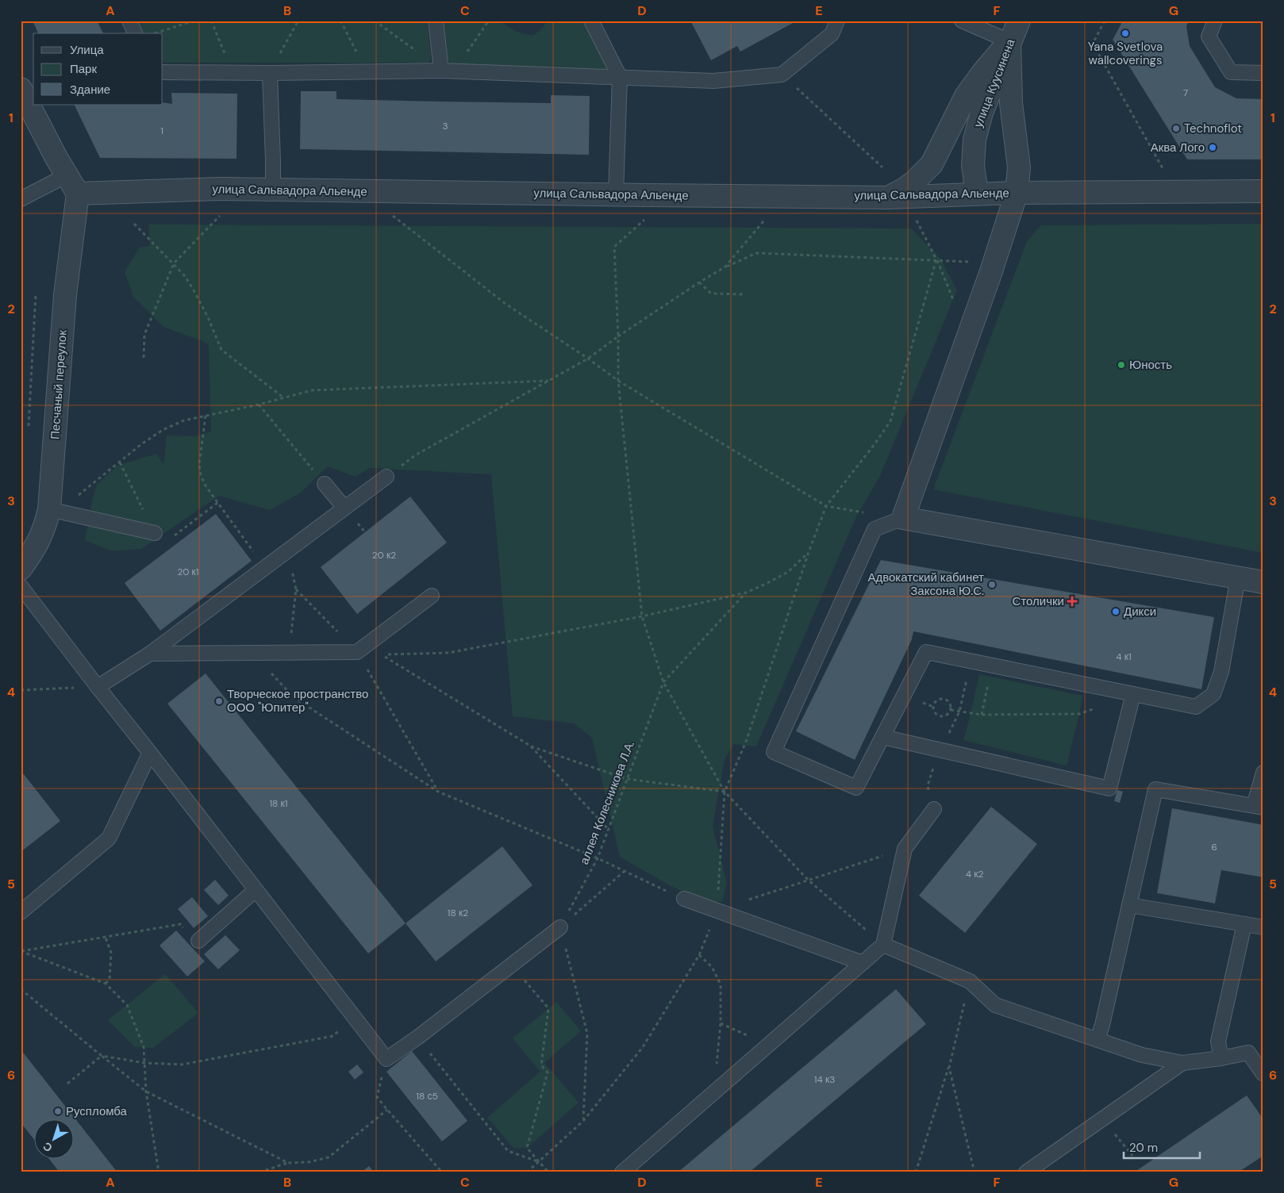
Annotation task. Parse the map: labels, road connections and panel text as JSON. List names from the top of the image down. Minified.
{"streets":{"street":["улица Куусинена","улица Сальвадора Альенде","Песчаный переулок"],"path":["аллея Колесникова Л.А."]},"crossings":[["улица Куусинена","улица Сальвадора Альенде"],["улица Сальвадора Альенде","Песчаный переулок"]],"places":{"other":["Yana Svetlova wallcoverings","Technoflot","Аква Лого","Юность","Адвокатский кабинет Заксона Ю.С.","Дикси","Творческое пространство ООО \"Юпитер\"","Руспломба"],"health":["Столички"]},"house_numbers":["7","3","1","20 к2","20 к1","4 к1","18 к1","6","4 к2","18 к2","14 к3","18 с5"],"legend":["Улица","Парк","Здание"],"scale_bar":"20 m","north":"bottom left","grid":{"columns":["A","B","C","D","E","F","G"],"rows":["1","2","3","4","5","6"]}}
